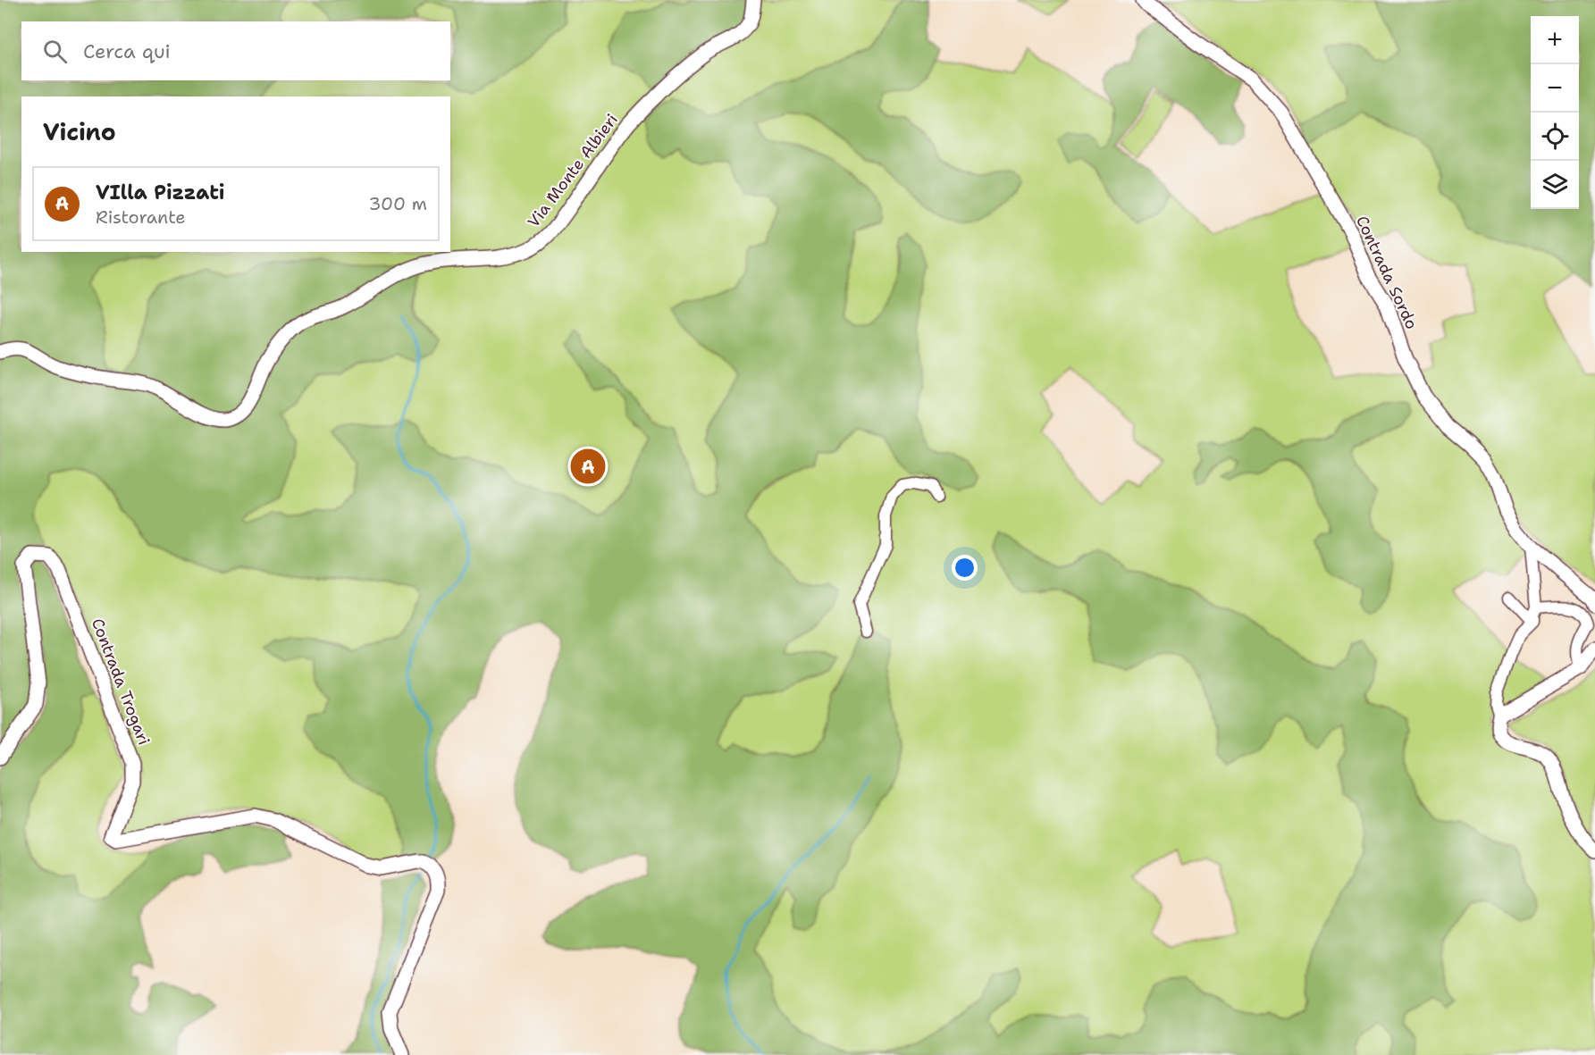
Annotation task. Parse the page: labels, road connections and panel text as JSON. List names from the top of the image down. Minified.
{"streets":{"street":["Via Monte Albieri","Contrada Sordo","Contrada Trogari"]},"page":{"map_buttons":["+","−"],"search":"Cerca qui","heading":"Vicino","list":[{"mark":"A","name":"VIlla Pizzati","note":"Ristorante","value":"300 m"}],"pins":"A"}}
